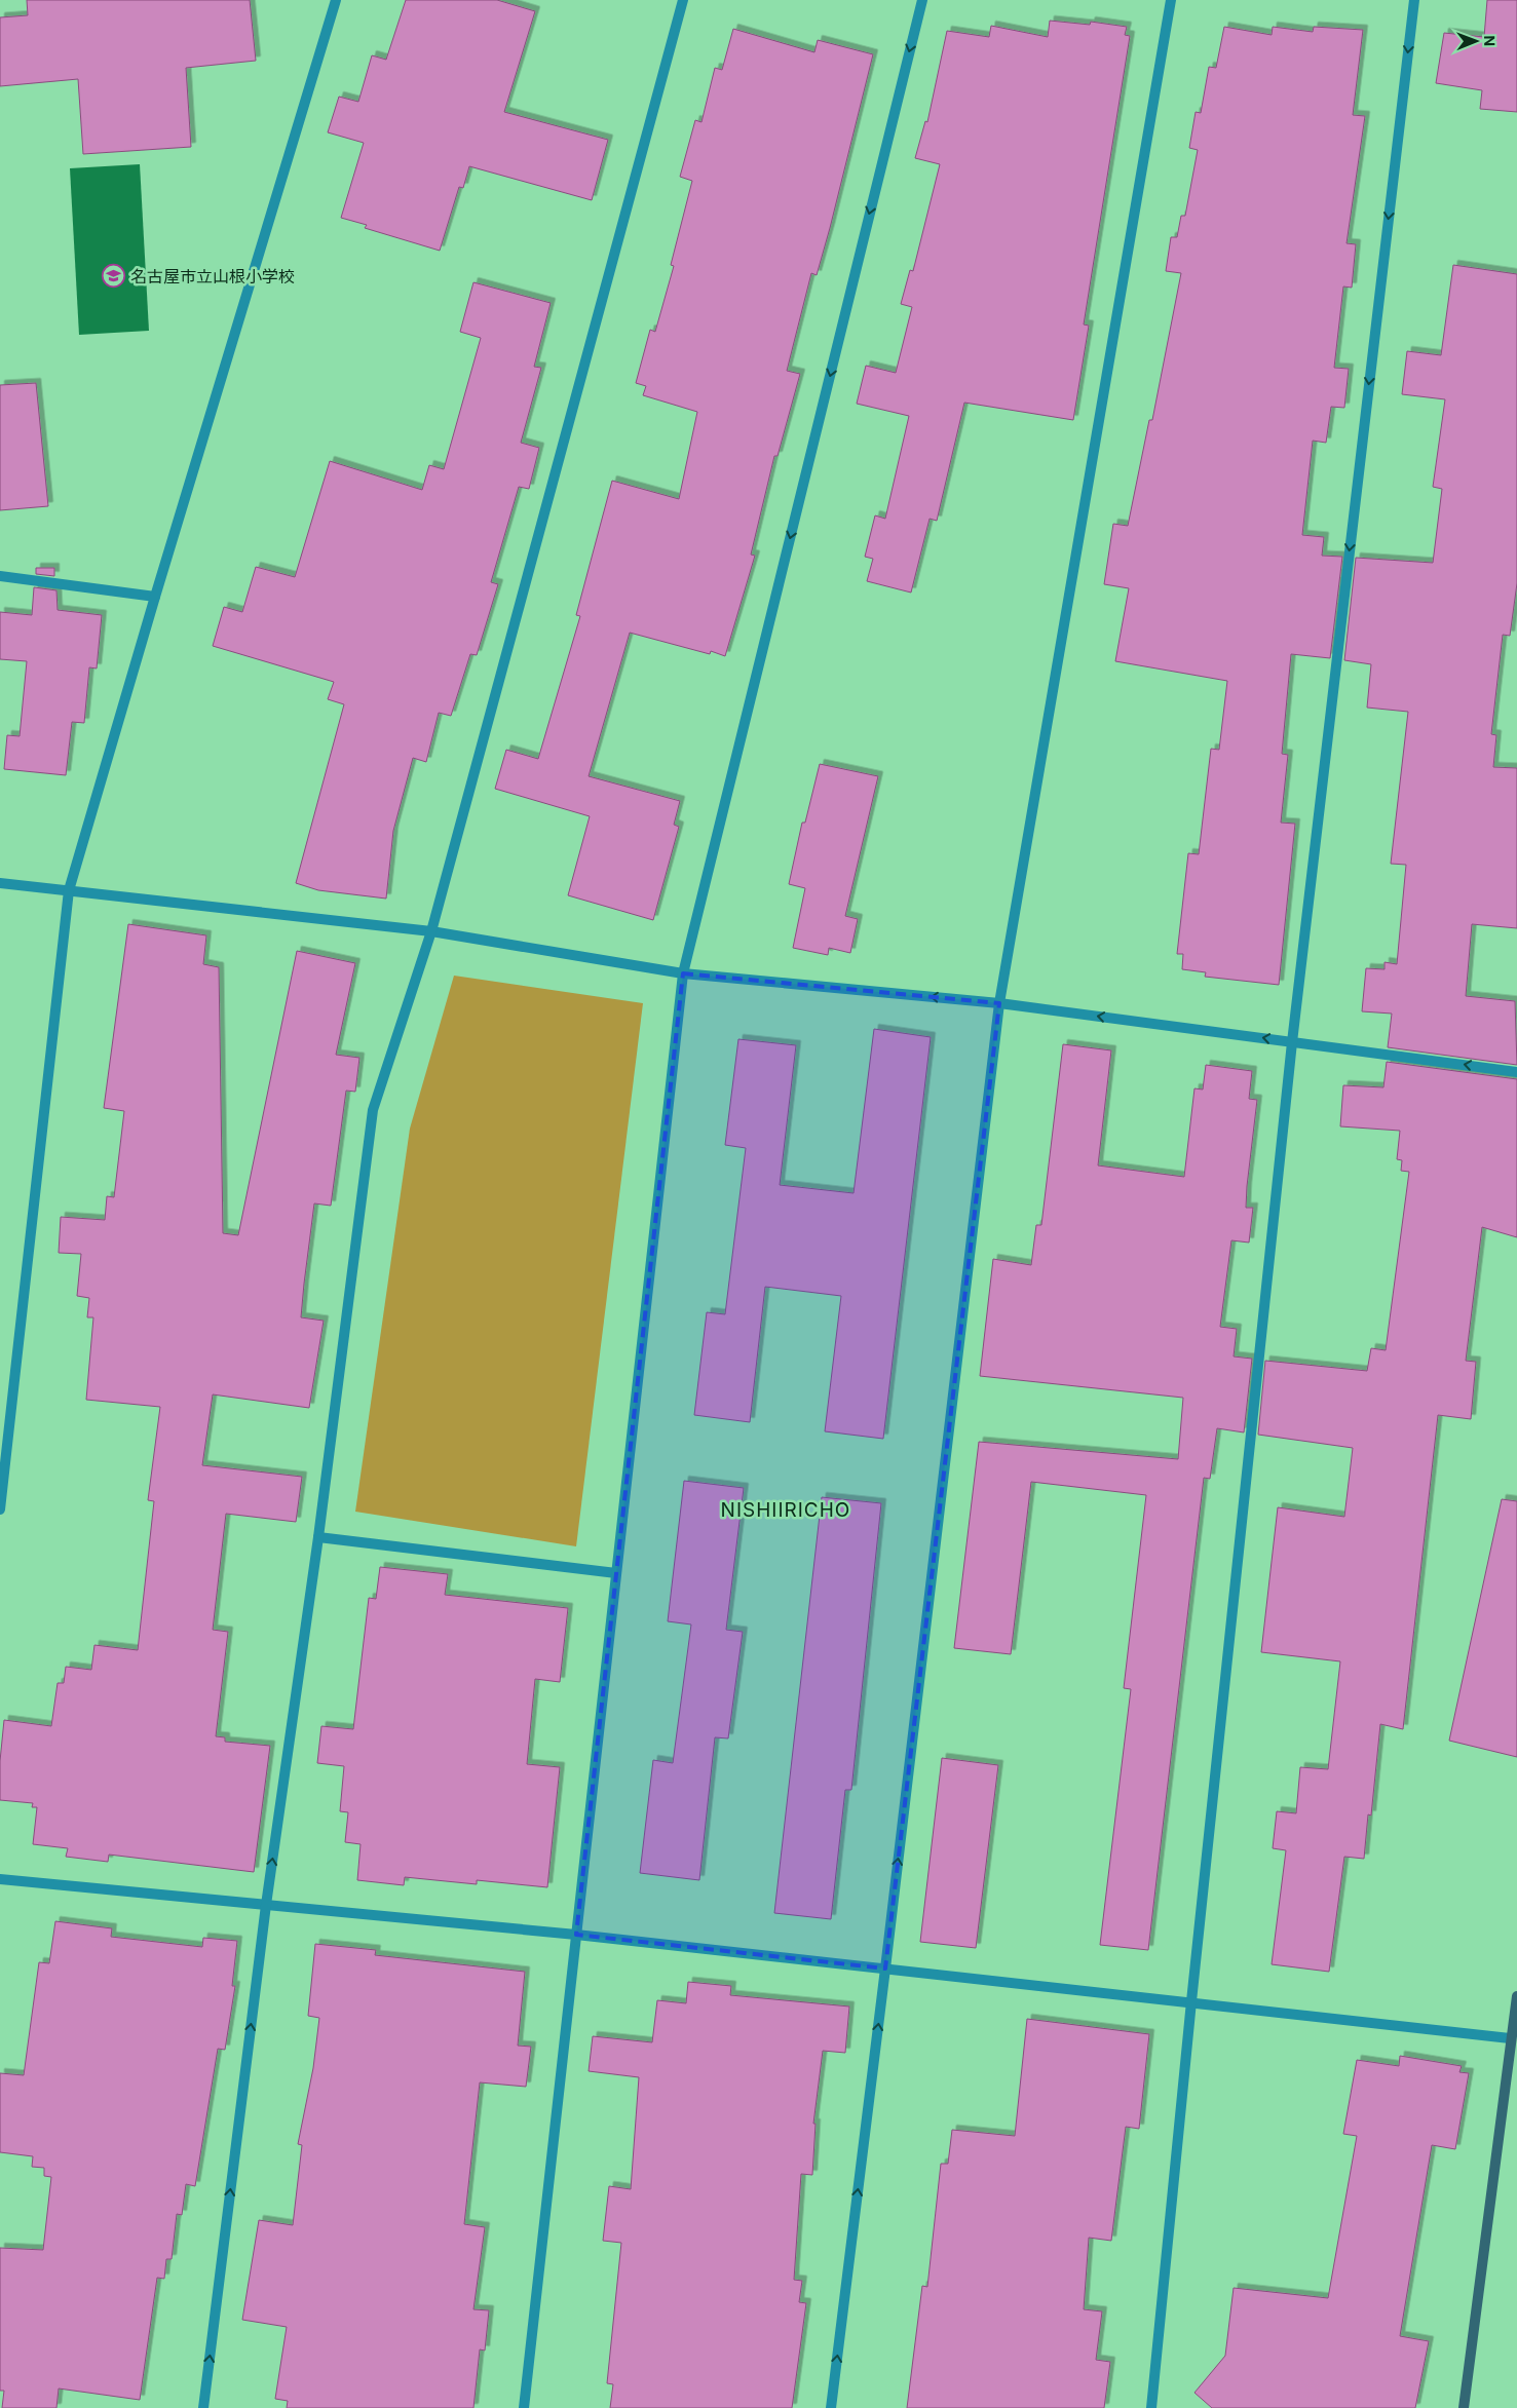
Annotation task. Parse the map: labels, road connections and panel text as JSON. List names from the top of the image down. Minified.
{"districts":["NISHIIRICHO"],"places":{"school or university":["名古屋市立山根小学校"]},"north":"right"}
